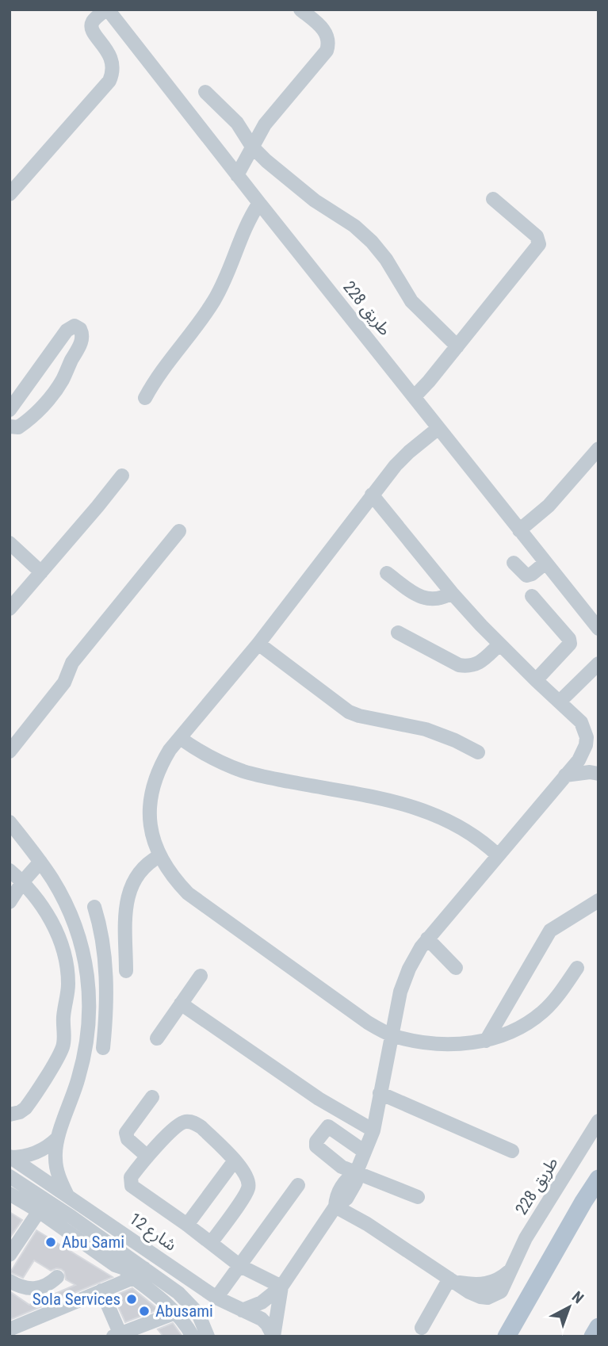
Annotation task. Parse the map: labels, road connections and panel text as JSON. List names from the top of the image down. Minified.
{"streets":{"street":["طريق 228","شارع 12"]},"places":["Abu Sami","Sola Services","Abusami"],"north":"top right"}
